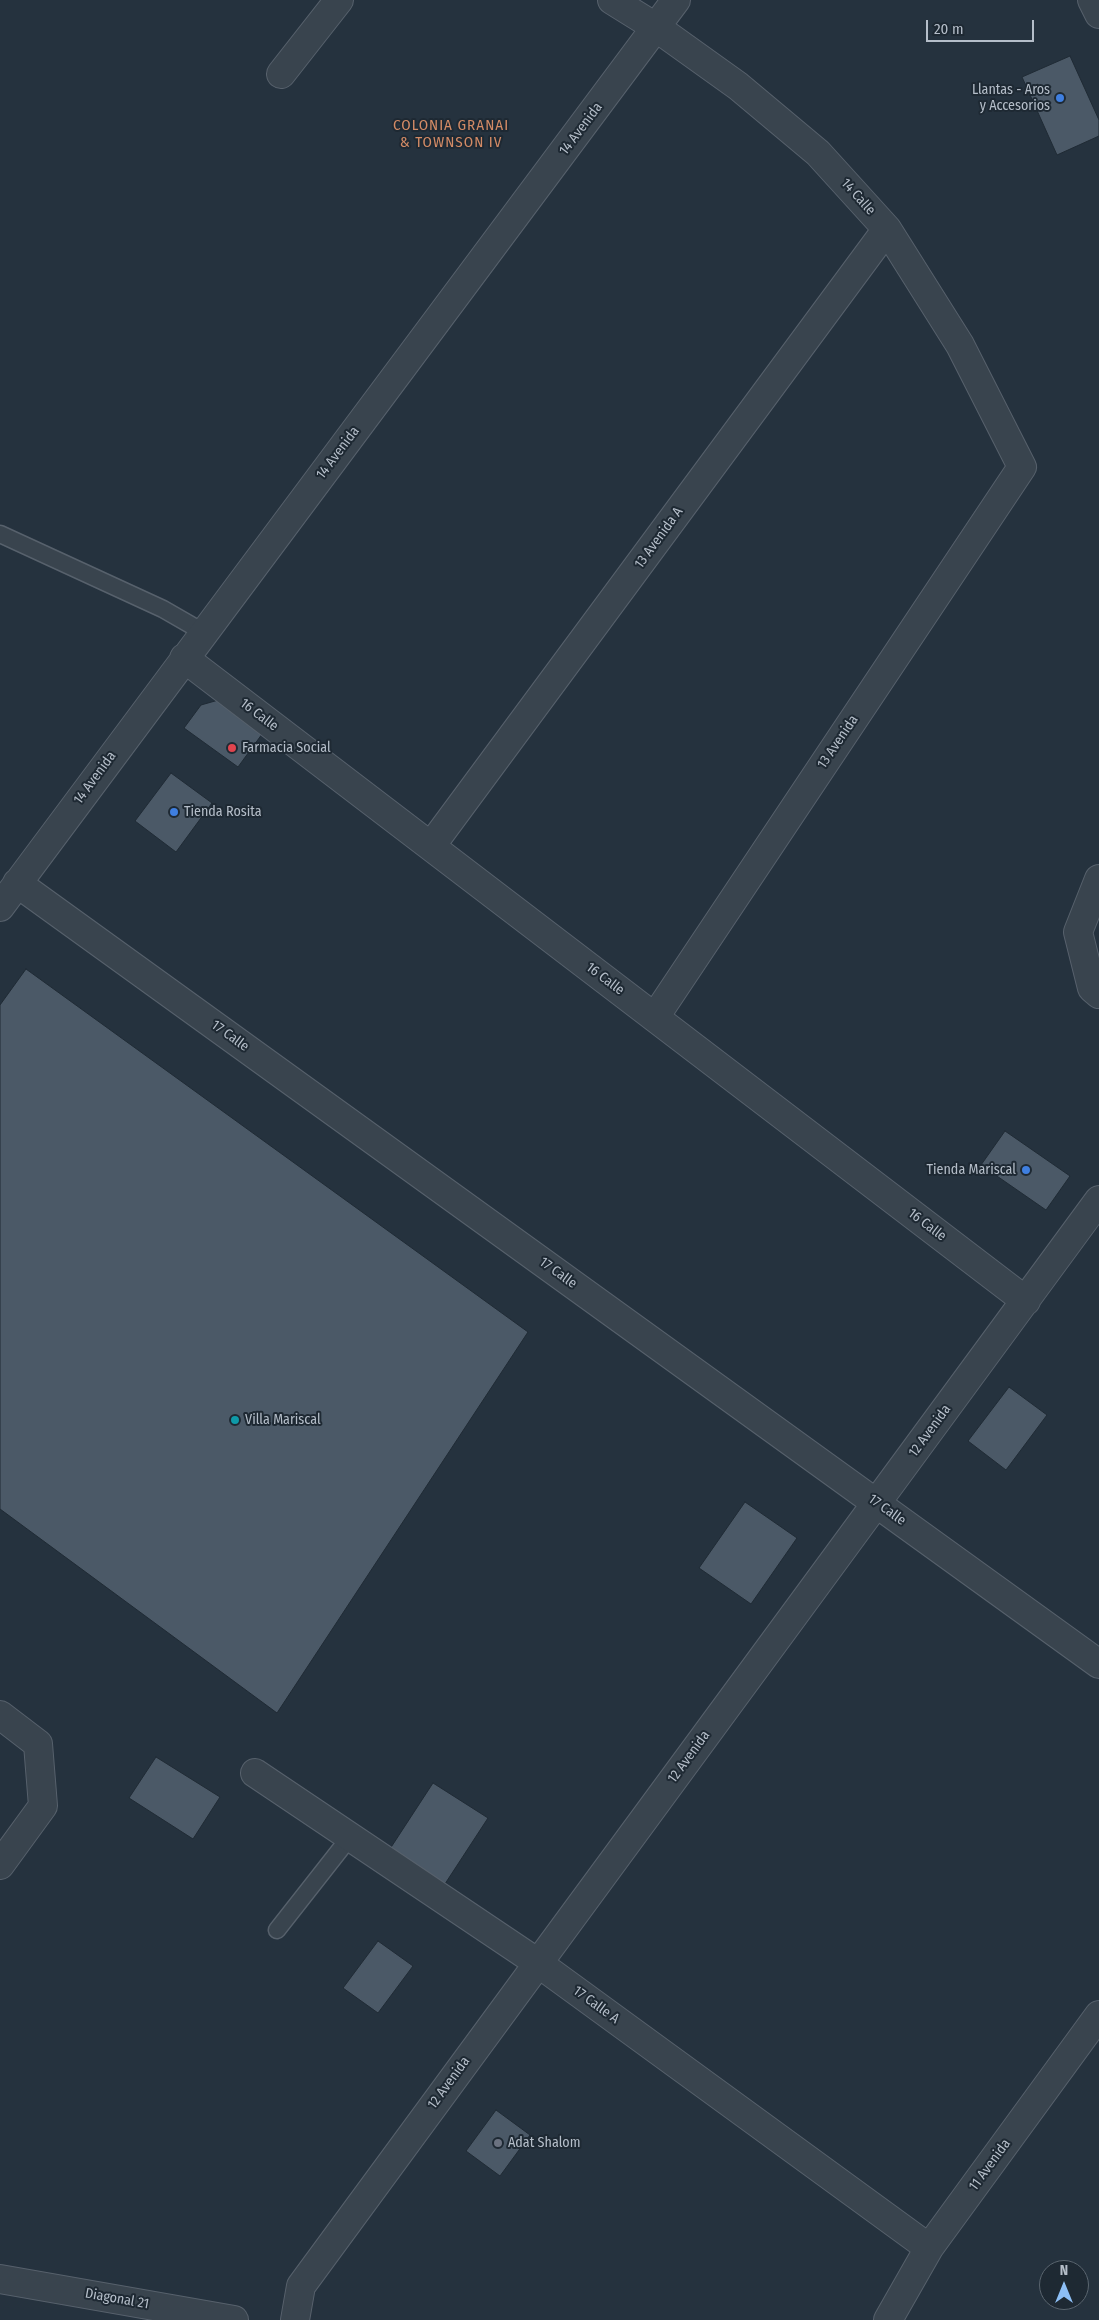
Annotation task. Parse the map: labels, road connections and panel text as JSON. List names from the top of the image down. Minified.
{"streets":{"street":["14 Avenida","14 Calle","13 Avenida A","16 Calle","13 Avenida","17 Calle","12 Avenida","17 Calle A","11 Avenida","Diagonal 21"]},"crossings":[["14 Avenida","14 Calle"],["14 Avenida","16 Calle"],["14 Avenida","17 Calle"],["14 Calle","13 Avenida A"],["14 Calle","13 Avenida"],["13 Avenida A","16 Calle"],["16 Calle","13 Avenida"],["16 Calle","12 Avenida"],["17 Calle","12 Avenida"],["12 Avenida","17 Calle A"],["17 Calle A","11 Avenida"]],"districts":["COLONIA GRANAI & TOWNSON IV"],"places":["Llantas - Aros y Accesorios","Farmacia Social","Tienda Rosita","Tienda Mariscal","Villa Mariscal","Adat Shalom"],"scale_bar":"20 m","north":"top"}
